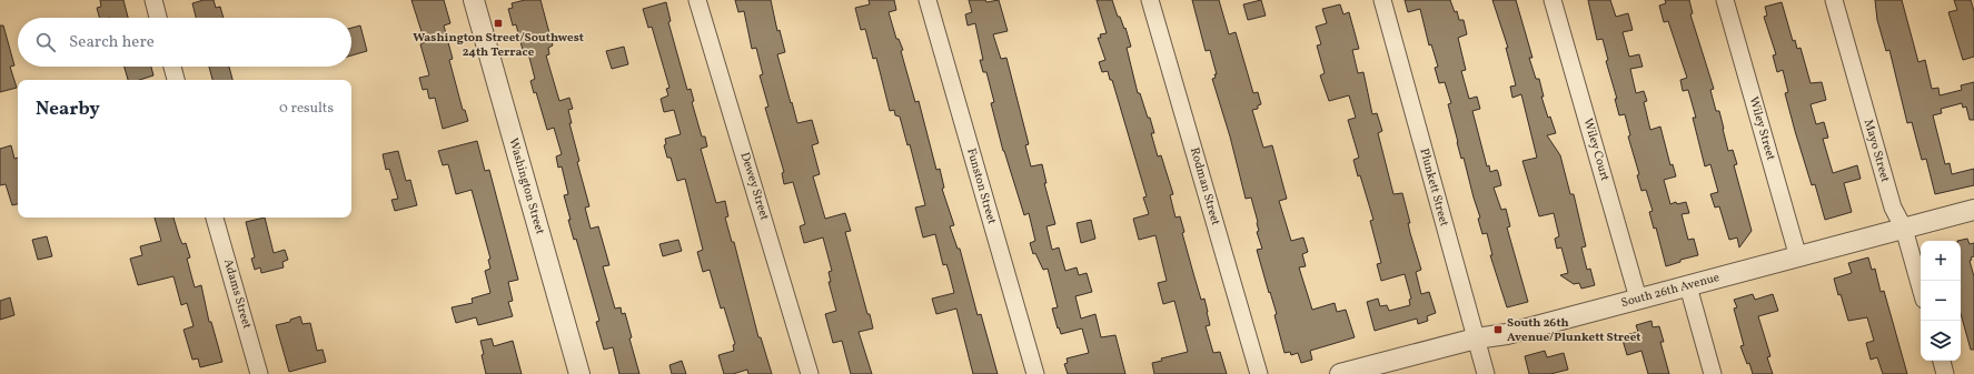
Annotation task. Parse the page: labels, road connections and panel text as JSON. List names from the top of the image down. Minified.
{"streets":{"street":["Wiley Street","Wiley Court","Mayo Street","Washington Street","Dewey Street","Funston Street","Rodman Street","Plunkett Street","South 26th Avenue","Adams Street"]},"crossings":[["Wiley Street","South 26th Avenue"],["Wiley Court","South 26th Avenue"],["Mayo Street","South 26th Avenue"],["Plunkett Street","South 26th Avenue"]],"places":{"transit":["Washington Street/Southwest 24th Terrace","South 26th Avenue/Plunkett Street"]},"page":{"search":"Search here","heading":["Nearby","0 results"],"map_buttons":["+","−"]}}
